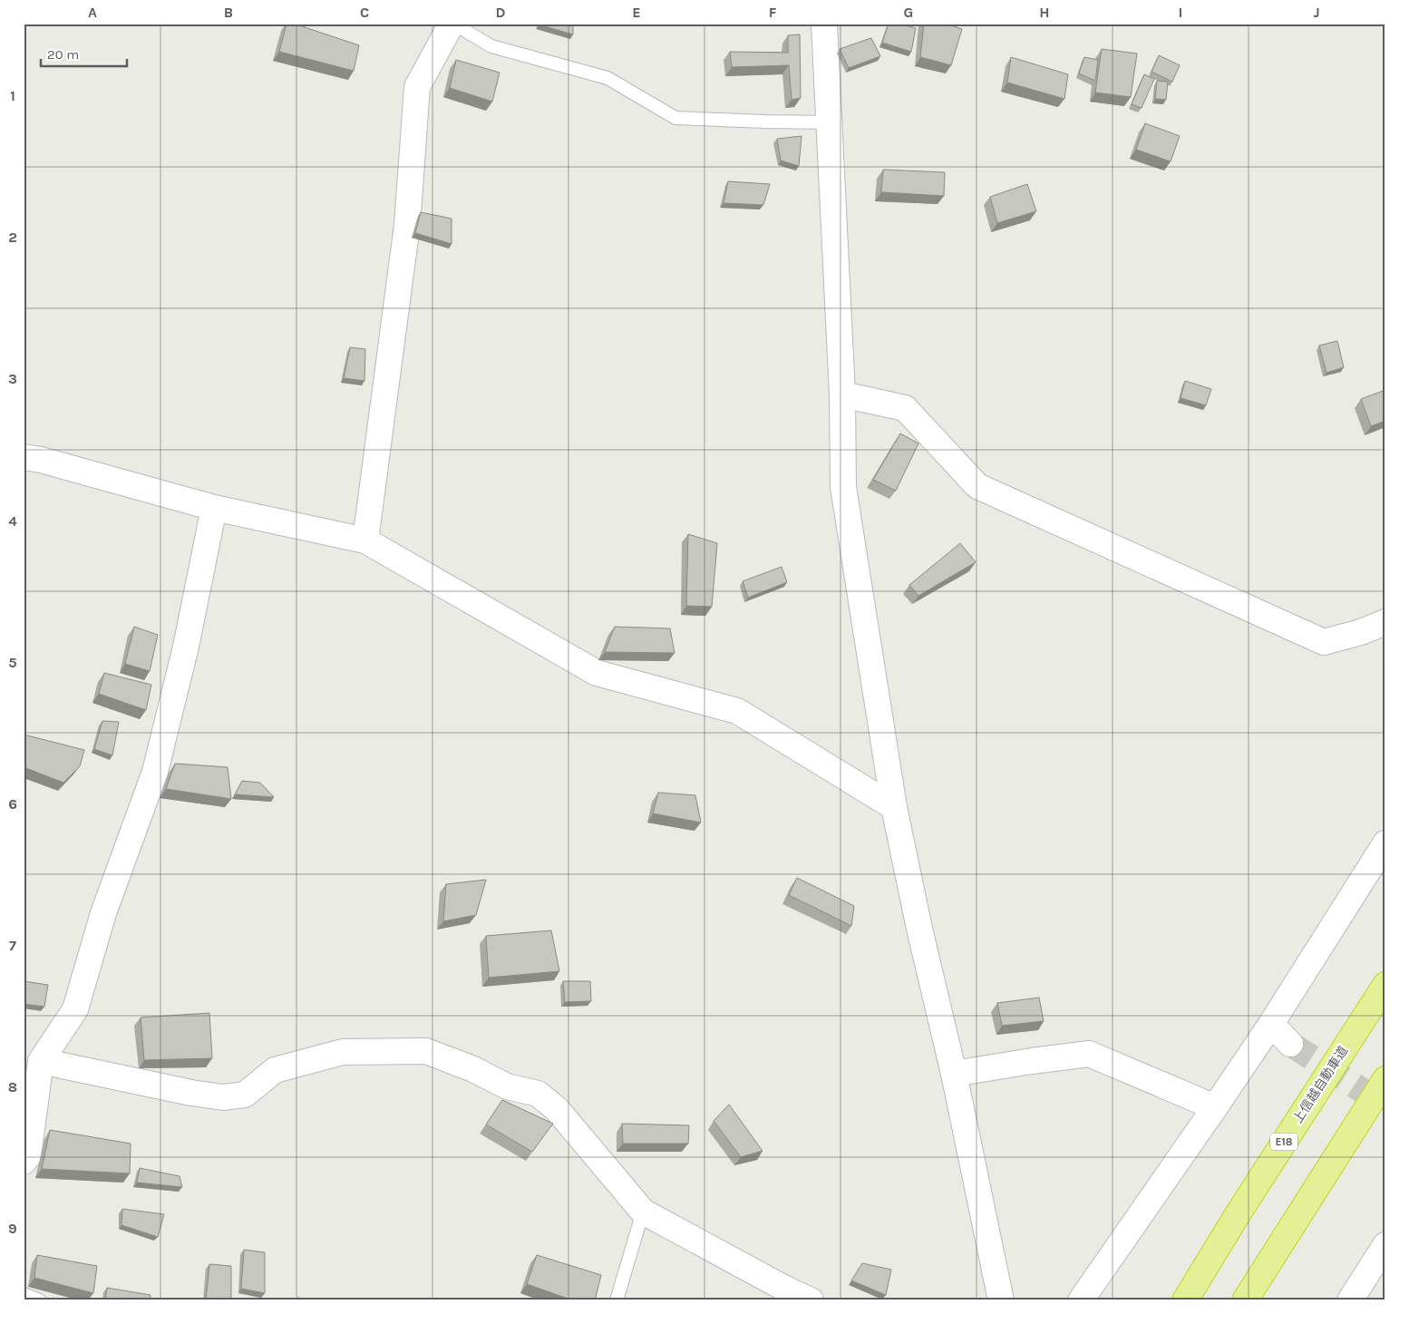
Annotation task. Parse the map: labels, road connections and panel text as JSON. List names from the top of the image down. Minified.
{"streets":{"highway":["上信越自動車道","E18"]},"scale_bar":"20 m","grid":{"columns":["A","B","C","D","E","F","G","H","I","J"],"rows":["1","2","3","4","5","6","7","8","9"]}}
